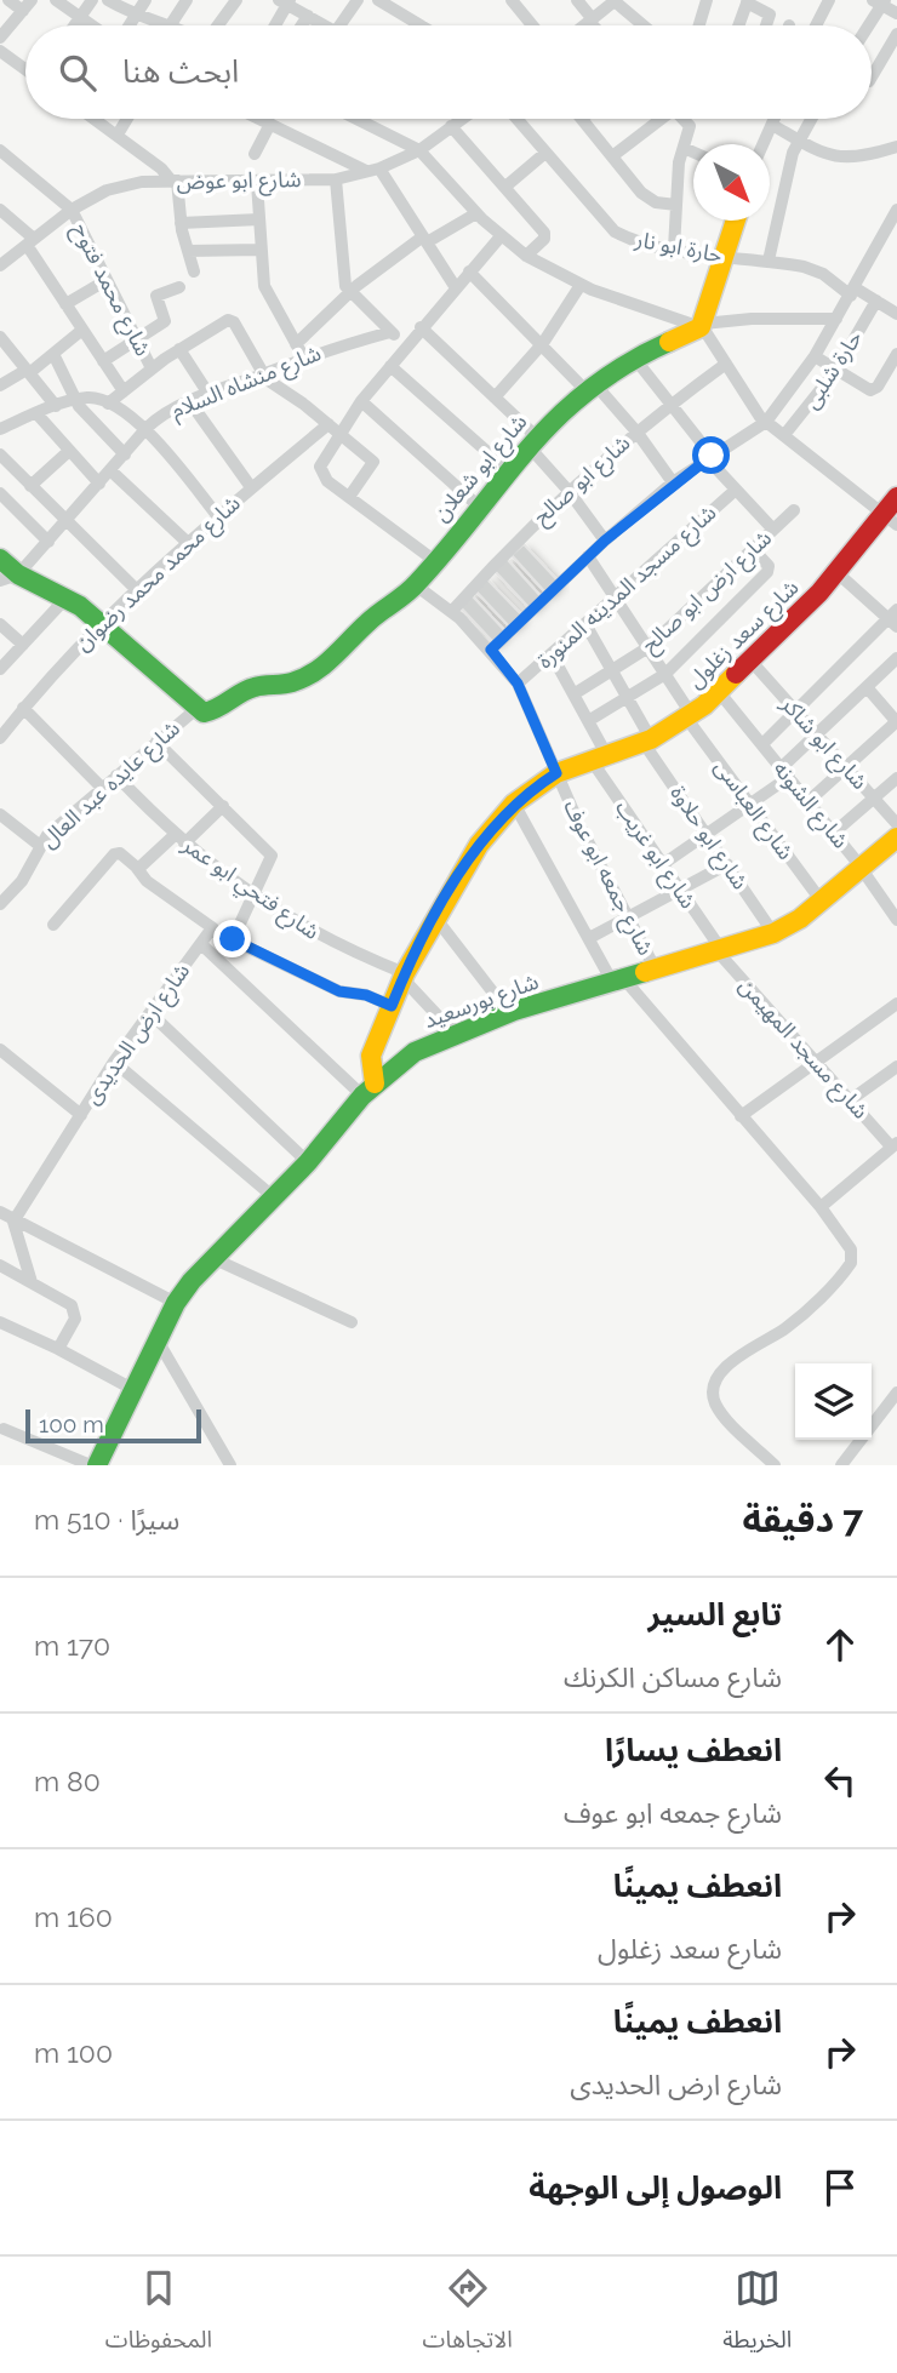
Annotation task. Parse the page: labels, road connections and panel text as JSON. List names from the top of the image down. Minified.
{"streets":{"street":["شارع ابو عوض","حارة ابو نار","شارع محمد فتوح","حارة شلبى","شارع منشاه السلام","شارع ابو شعلان","شارع ابو صالح","شارع محمد محمد رضوان","شارع مسجد المدينه المنورة","شارع ارض ابو صالح","شارع سعد زغلول","شارع ابو شاكر","شارع عايده عبد العال","شارع الشونه","شارع العباسى","شارع ابو حلاوة","شارع ابو غريب","شارع جمعه ابو عوف","شارع فتحي ابو عمر","شارع بورسعيد","شارع ارض الحديدى","شارع مسجد المهيمن"]},"crossings":[["شارع ابو عوض","شارع محمد فتوح"],["حارة ابو نار","حارة شلبى"],["شارع ابو شعلان","شارع عايده عبد العال"],["شارع ابو شعلان","شارع جمعه ابو عوف"],["شارع ابو صالح","شارع جمعه ابو عوف"],["شارع مسجد المدينه المنورة","شارع العباسى"],["شارع مسجد المدينه المنورة","شارع ابو غريب"],["شارع مسجد المدينه المنورة","شارع جمعه ابو عوف"],["شارع ارض ابو صالح","شارع العباسى"],["شارع ارض ابو صالح","شارع ابو غريب"],["شارع سعد زغلول","شارع ابو شاكر"],["شارع سعد زغلول","شارع الشونه"],["شارع سعد زغلول","شارع العباسى"],["شارع سعد زغلول","شارع ابو حلاوة"],["شارع سعد زغلول","شارع ابو غريب"],["شارع سعد زغلول","شارع جمعه ابو عوف"],["شارع سعد زغلول","شارع فتحي ابو عمر"],["شارع سعد زغلول","شارع بورسعيد"],["شارع عايده عبد العال","شارع فتحي ابو عمر"],["شارع الشونه","شارع بورسعيد"],["شارع العباسى","شارع بورسعيد"],["شارع ابو حلاوة","شارع بورسعيد"],["شارع ابو غريب","شارع بورسعيد"],["شارع ابو غريب","شارع مسجد المهيمن"],["شارع جمعه ابو عوف","شارع بورسعيد"],["شارع بورسعيد","شارع مسجد المهيمن"]],"scale_bar":"100 m","north":"bottom right","page":{"search":"ابحث هنا","scale":"100 m","heading":["7 دقيقة","سيرًا · 510 m"],"list":[["تابع السير","شارع مساكن الكرنك","170 m"],["انعطف يسارًا","شارع جمعه ابو عوف","80 m"],["انعطف يمينًا","شارع سعد زغلول","160 m"],["انعطف يمينًا","شارع ارض الحديدى","100 m"],"الوصول إلى الوجهة"],"nav":["الخريطة","الاتجاهات","المحفوظات"]}}
